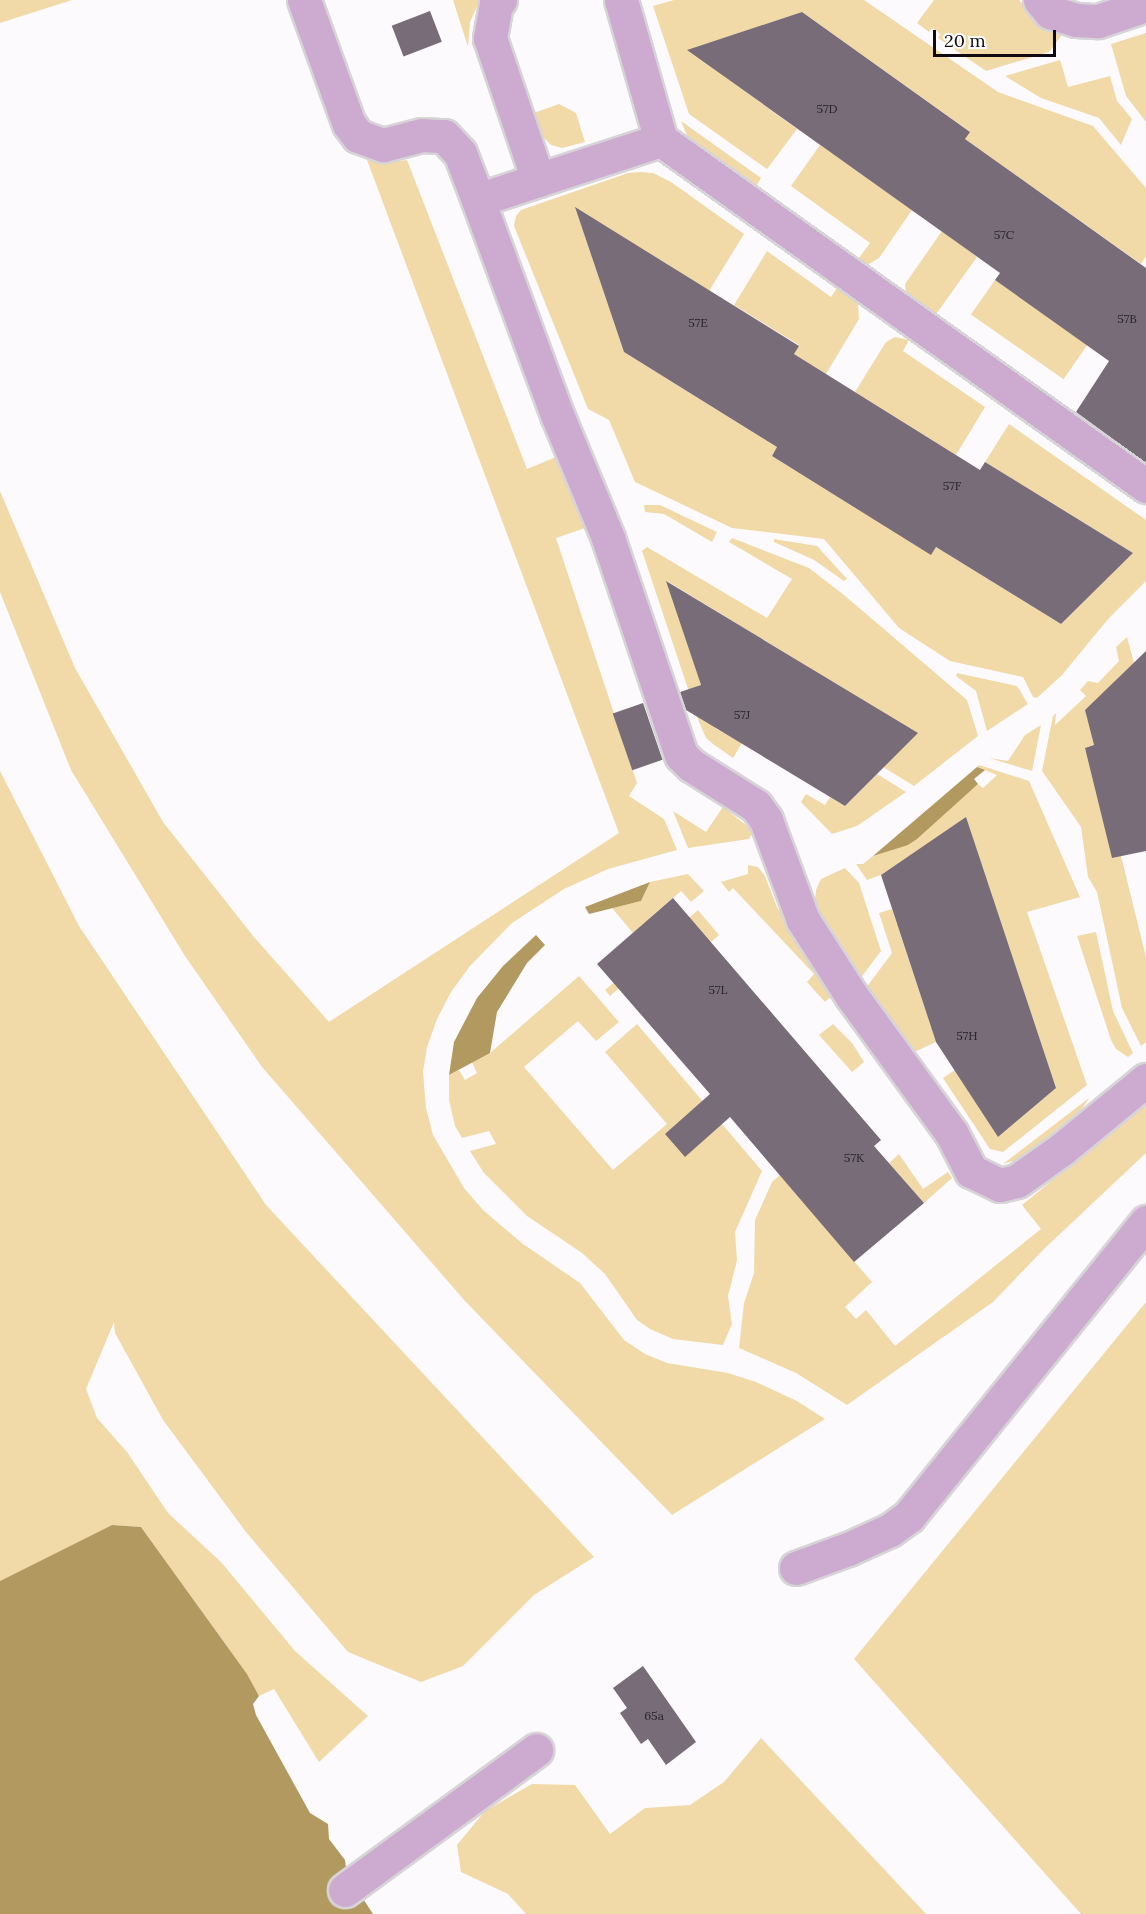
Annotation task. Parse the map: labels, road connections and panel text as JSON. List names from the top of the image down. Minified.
{"house_numbers":["57D","57C","57B","57E","57F","57J","57L","57H","57K","65a"],"scale_bar":"20 m"}
